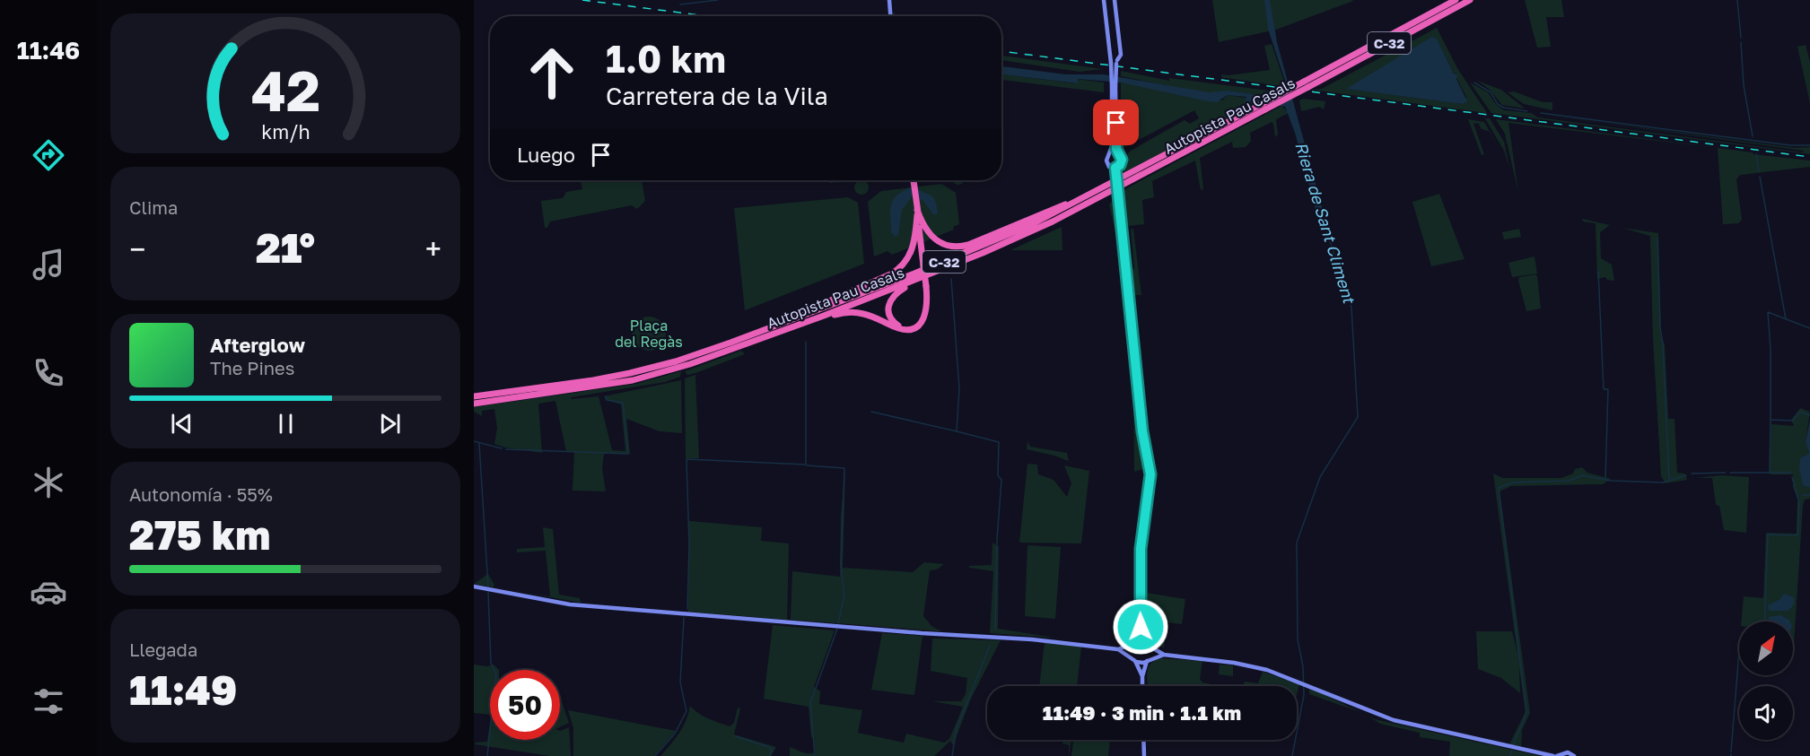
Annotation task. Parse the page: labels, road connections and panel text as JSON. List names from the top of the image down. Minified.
{"streets":{"highway":["C-32","Autopista Pau Casals"]},"water":["Riera de Sant Climent"],"parks":["Plaça del Regàs"],"north":"top right","page":{"tabs":"11:46","turn":["1.0 km","Carretera de la Vila"],"then":"Luego","tile":["Clima",["Autonomía · 55%","275 km"],["Llegada","11:49"]],"heat":["−","21°","+"],"song":["Afterglow","The Pines"],"limit":"50","trip":"11:49 · 3 min · 1.1 km","gauge":["42","km/h"]}}
